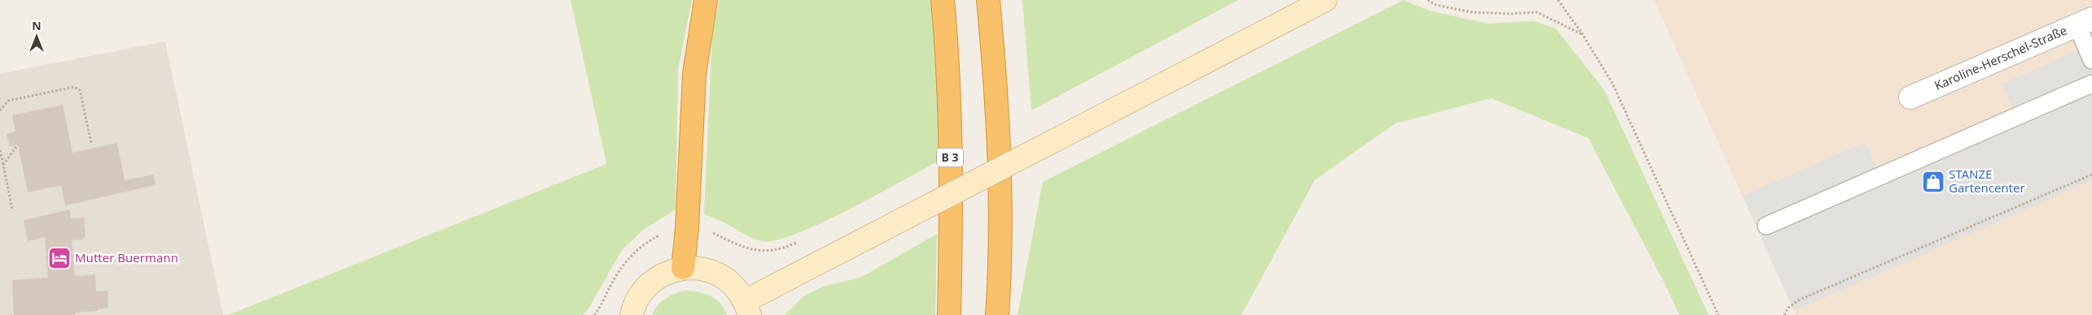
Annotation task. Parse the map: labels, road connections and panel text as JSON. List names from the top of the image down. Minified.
{"streets":{"highway":["B 3"],"street":["Karoline-Herschel-Straße"]},"places":{"shop":["STANZE Gartencenter"],"hotel":["Mutter Buermann"]},"north":"top"}
